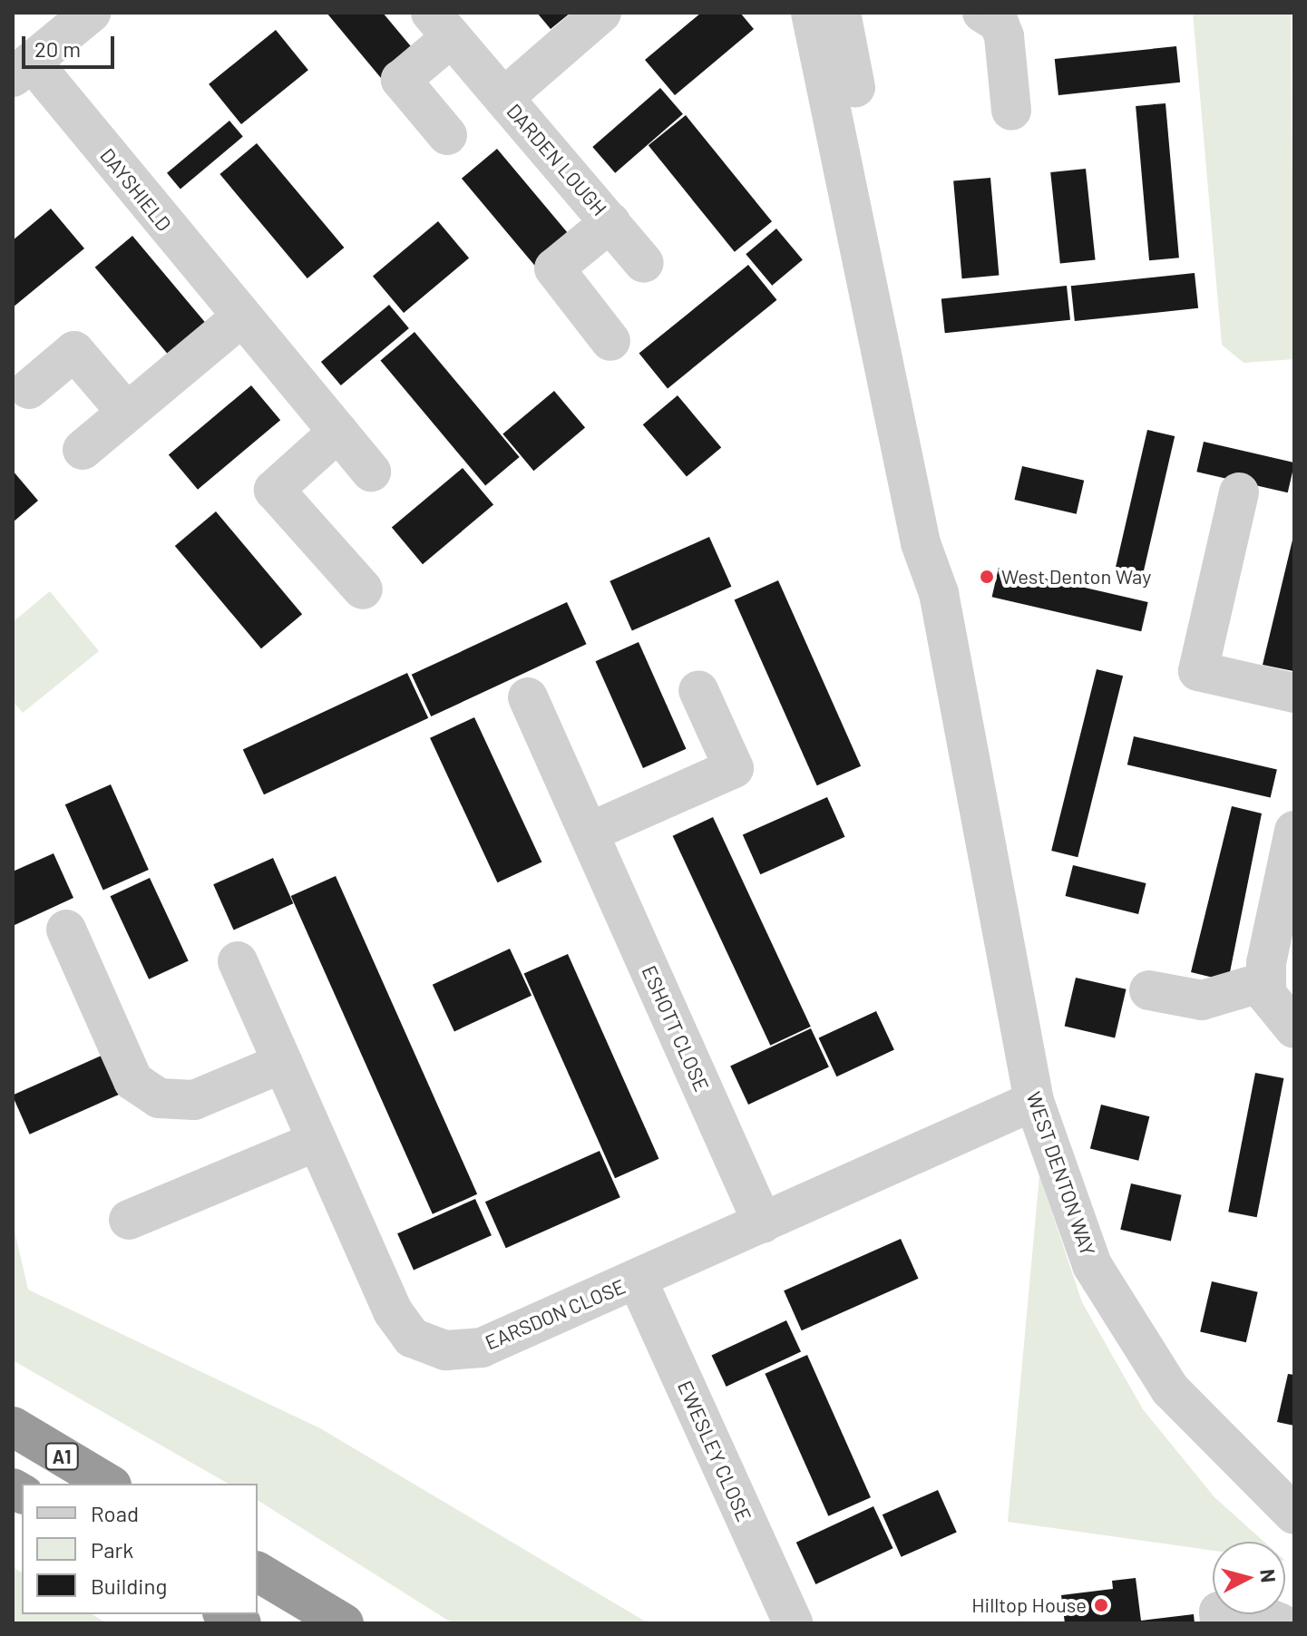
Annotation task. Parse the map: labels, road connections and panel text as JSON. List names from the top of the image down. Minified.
{"streets":{"highway":["A1"],"street":["DARDEN LOUGH","DAYSHIELD","ESHOTT CLOSE","WEST DENTON WAY","EARSDON CLOSE","EWESLEY CLOSE"]},"crossings":[["ESHOTT CLOSE","EARSDON CLOSE"],["WEST DENTON WAY","EARSDON CLOSE"],["EARSDON CLOSE","EWESLEY CLOSE"]],"places":["West Denton Way","Hilltop House"],"legend":["Road","Park","Building"],"scale_bar":"20 m","north":"right"}
